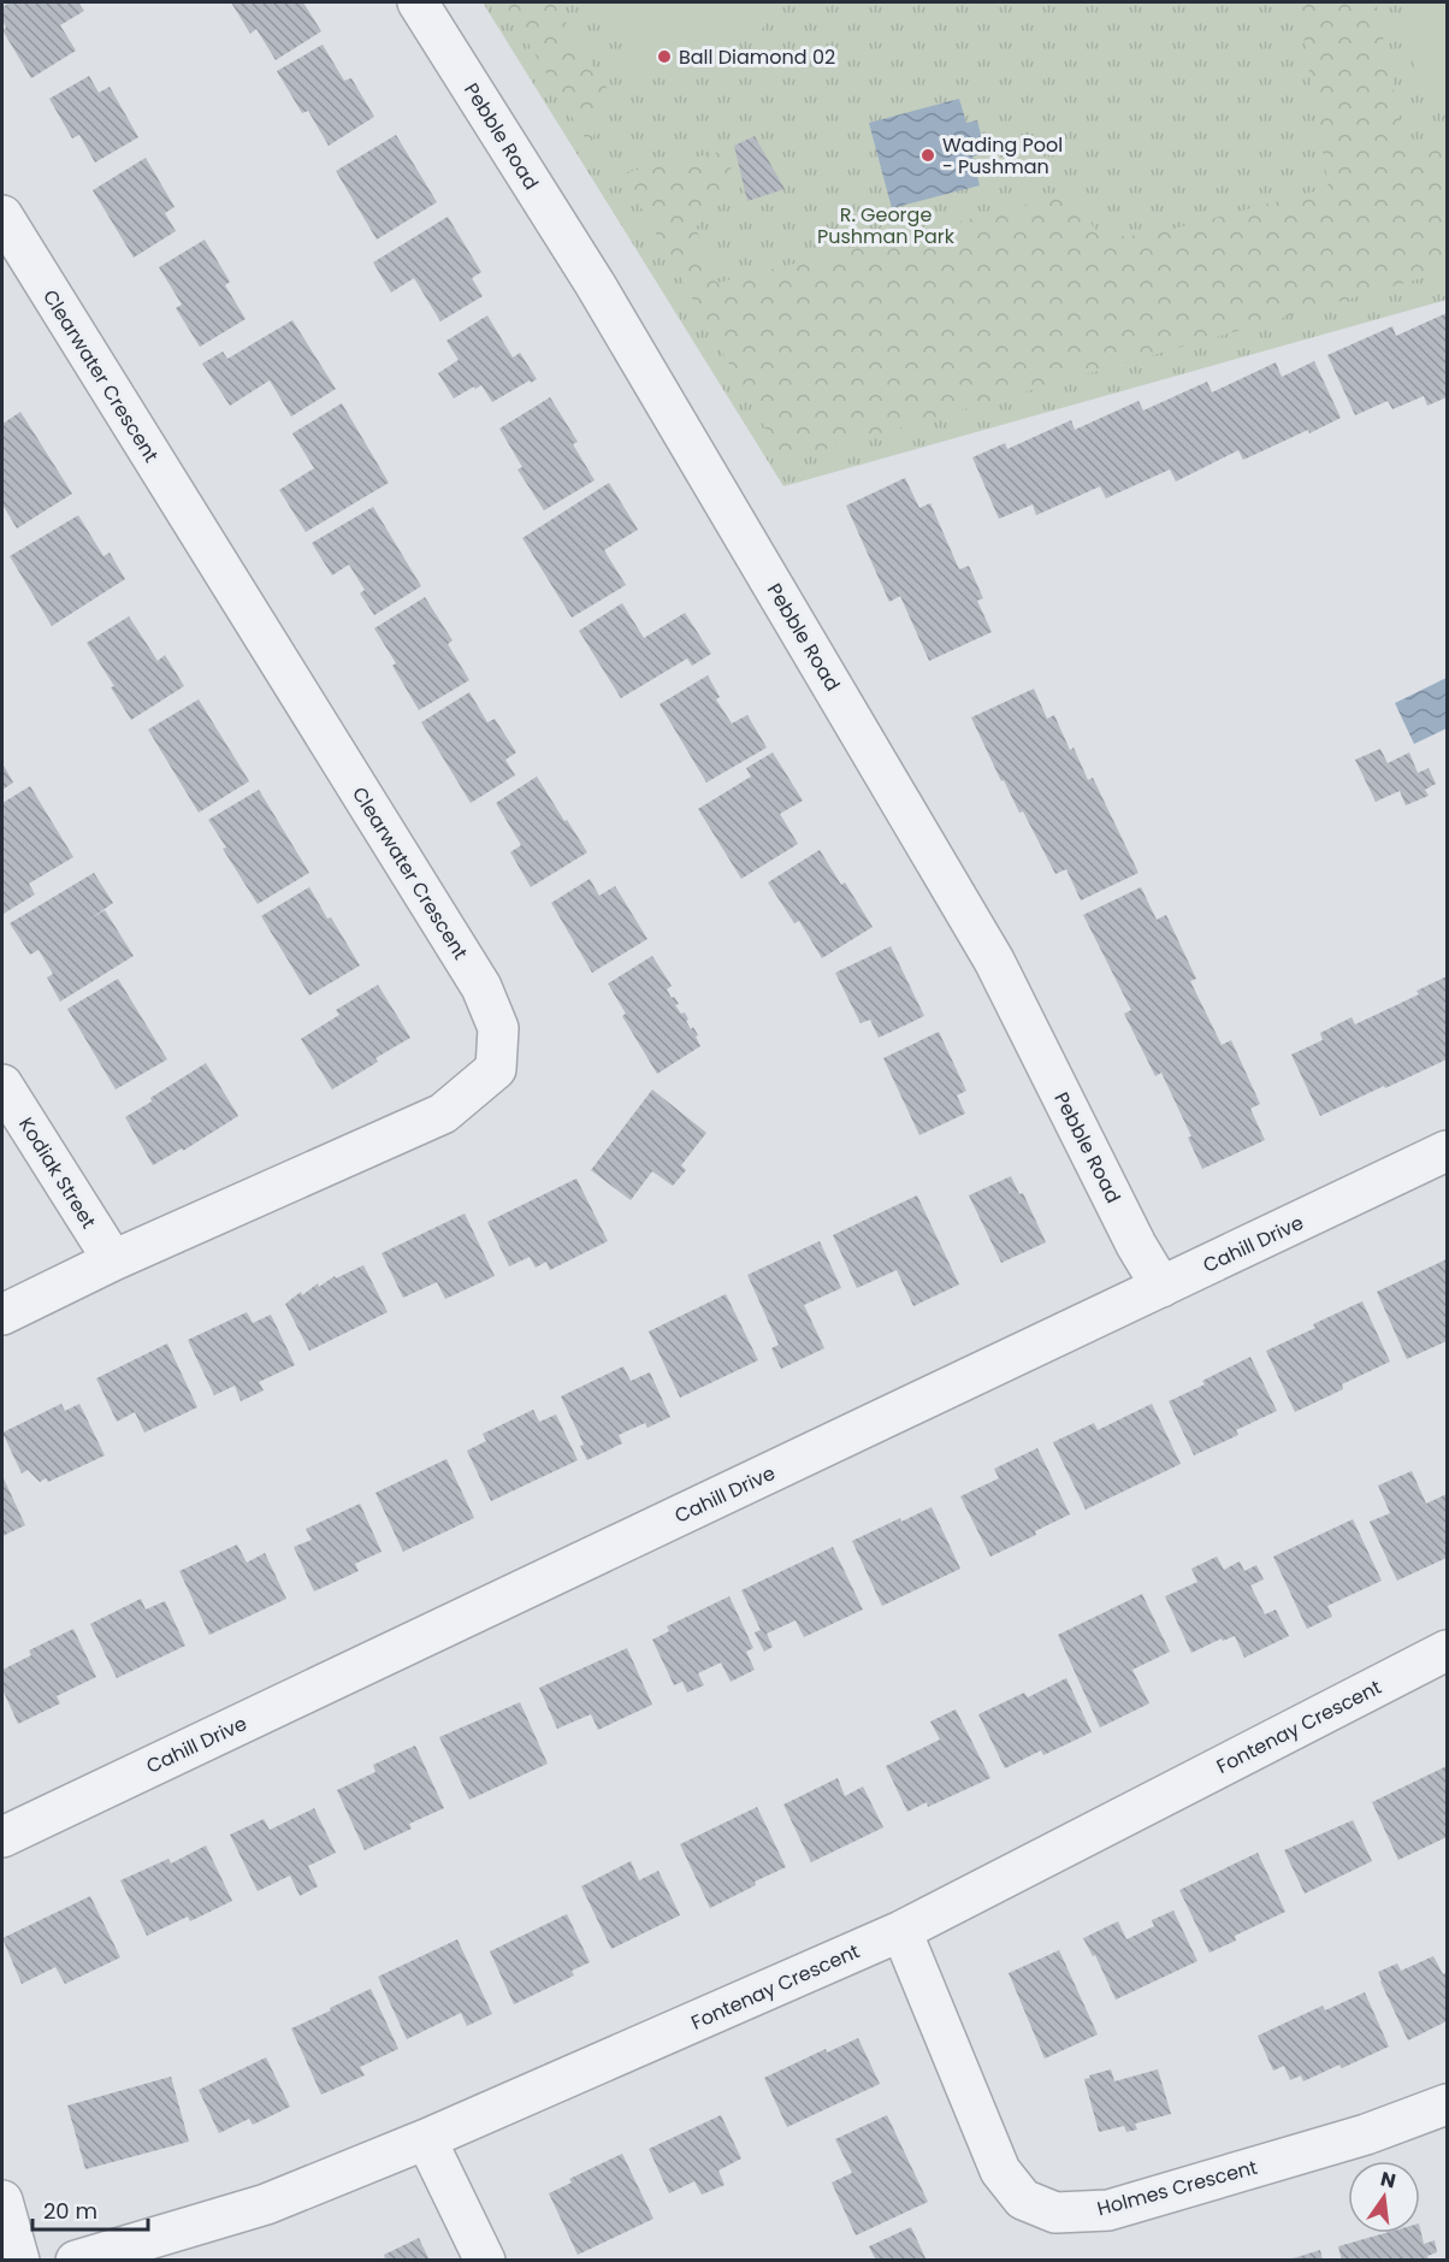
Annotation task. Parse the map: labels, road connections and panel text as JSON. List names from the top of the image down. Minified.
{"streets":{"street":["Pebble Road","Clearwater Crescent","Kodiak Street","Cahill Drive","Fontenay Crescent","Holmes Crescent"]},"crossings":[["Pebble Road","Cahill Drive"],["Clearwater Crescent","Kodiak Street"],["Fontenay Crescent","Holmes Crescent"]],"parks":["R. George Pushman Park"],"places":["Ball Diamond 02","Wading Pool - Pushman"],"scale_bar":"20 m","north":"top"}
